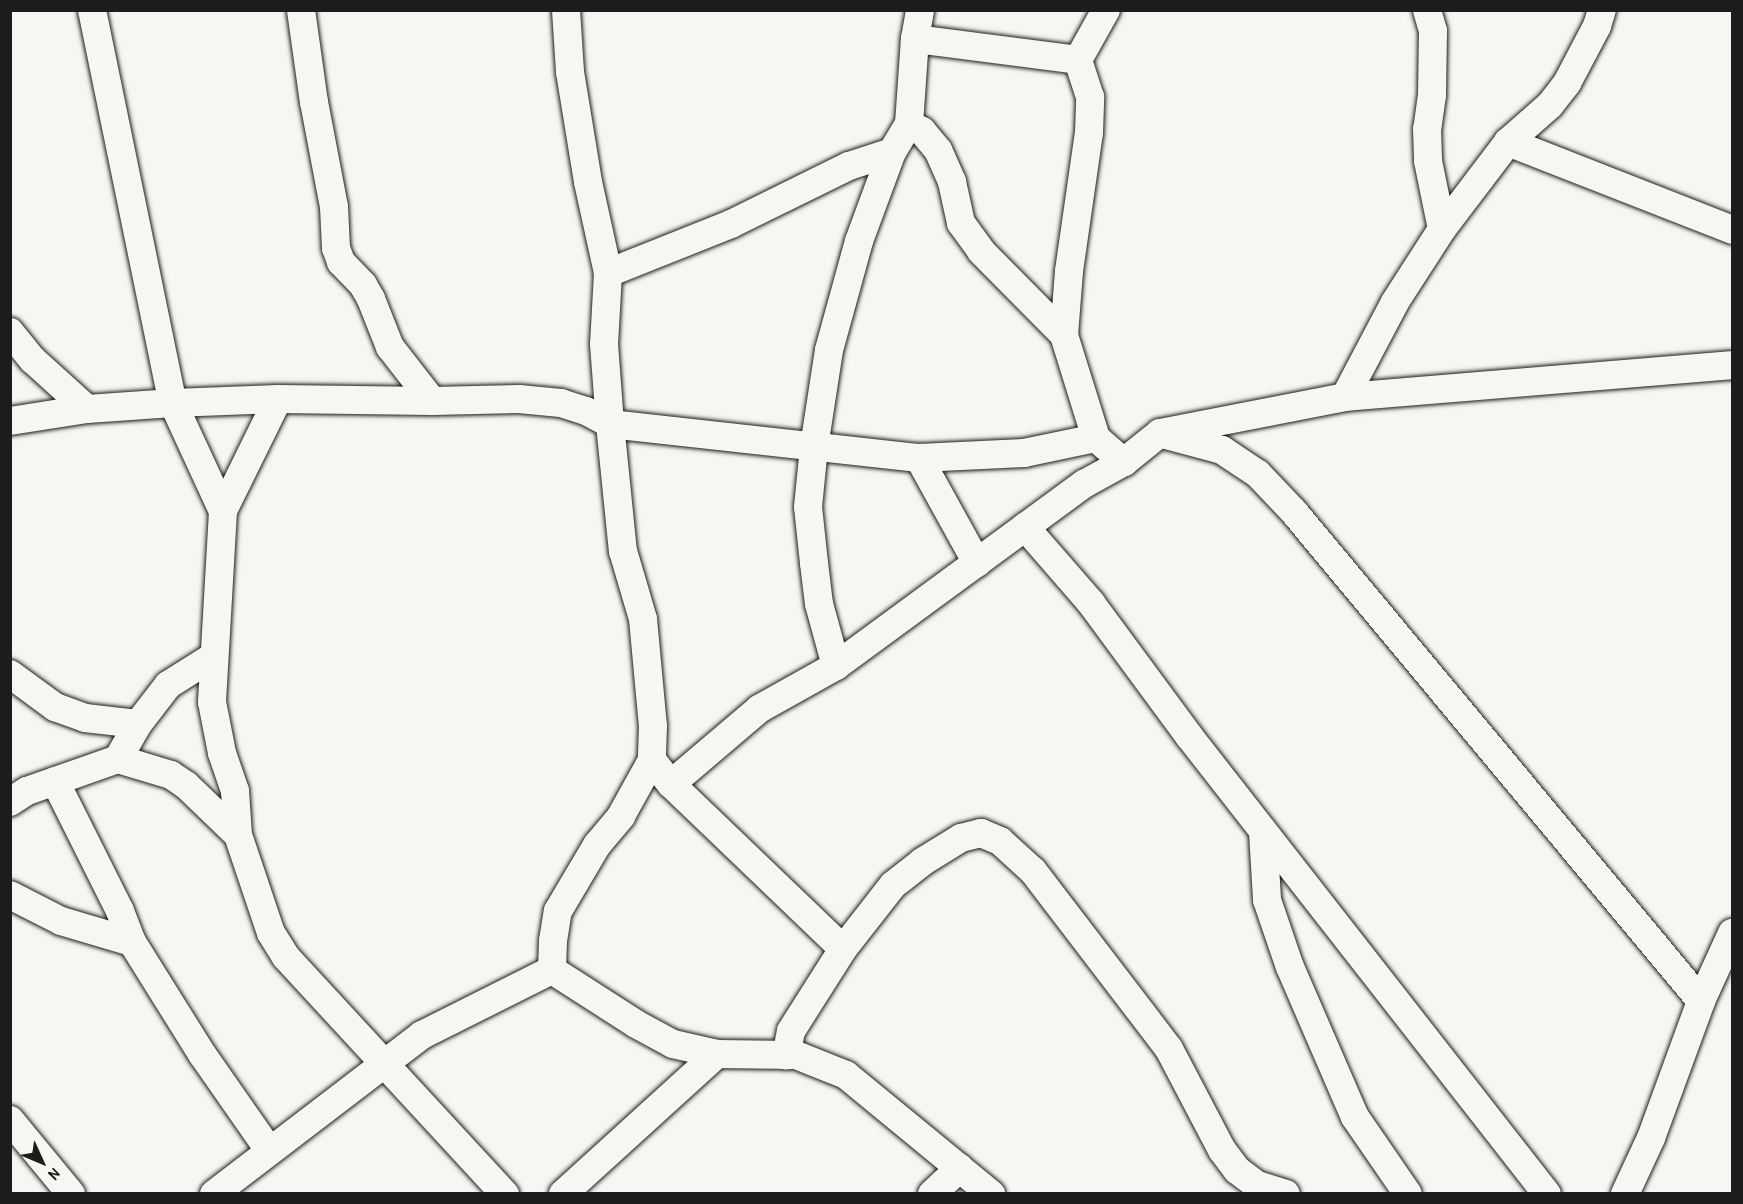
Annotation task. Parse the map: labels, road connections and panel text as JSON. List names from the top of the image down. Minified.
{"north":"bottom right"}
